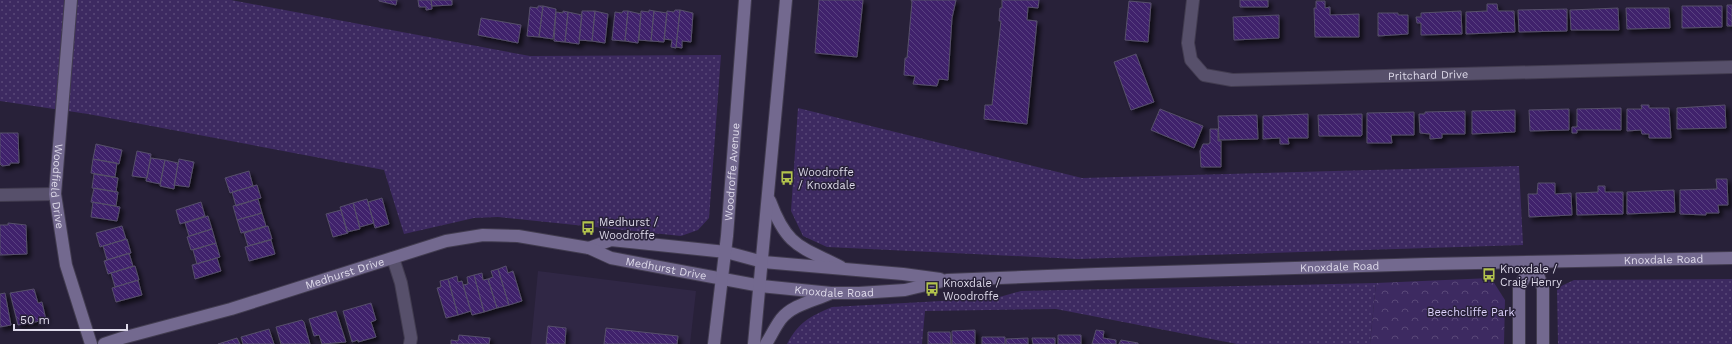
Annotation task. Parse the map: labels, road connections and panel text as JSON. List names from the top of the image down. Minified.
{"streets":{"street":["Pritchard Drive","Woodroffe Avenue","Woodfield Drive","Knoxdale Road","Medhurst Drive"]},"crossings":[["Woodroffe Avenue","Knoxdale Road"],["Woodroffe Avenue","Medhurst Drive"],["Knoxdale Road","Medhurst Drive"]],"parks":["Beechcliffe Park"],"places":{"bus stop":["Woodroffe / Knoxdale","Medhurst / Woodroffe","Knoxdale / Craig Henry","Knoxdale / Woodroffe"]},"scale_bar":"50 m"}
